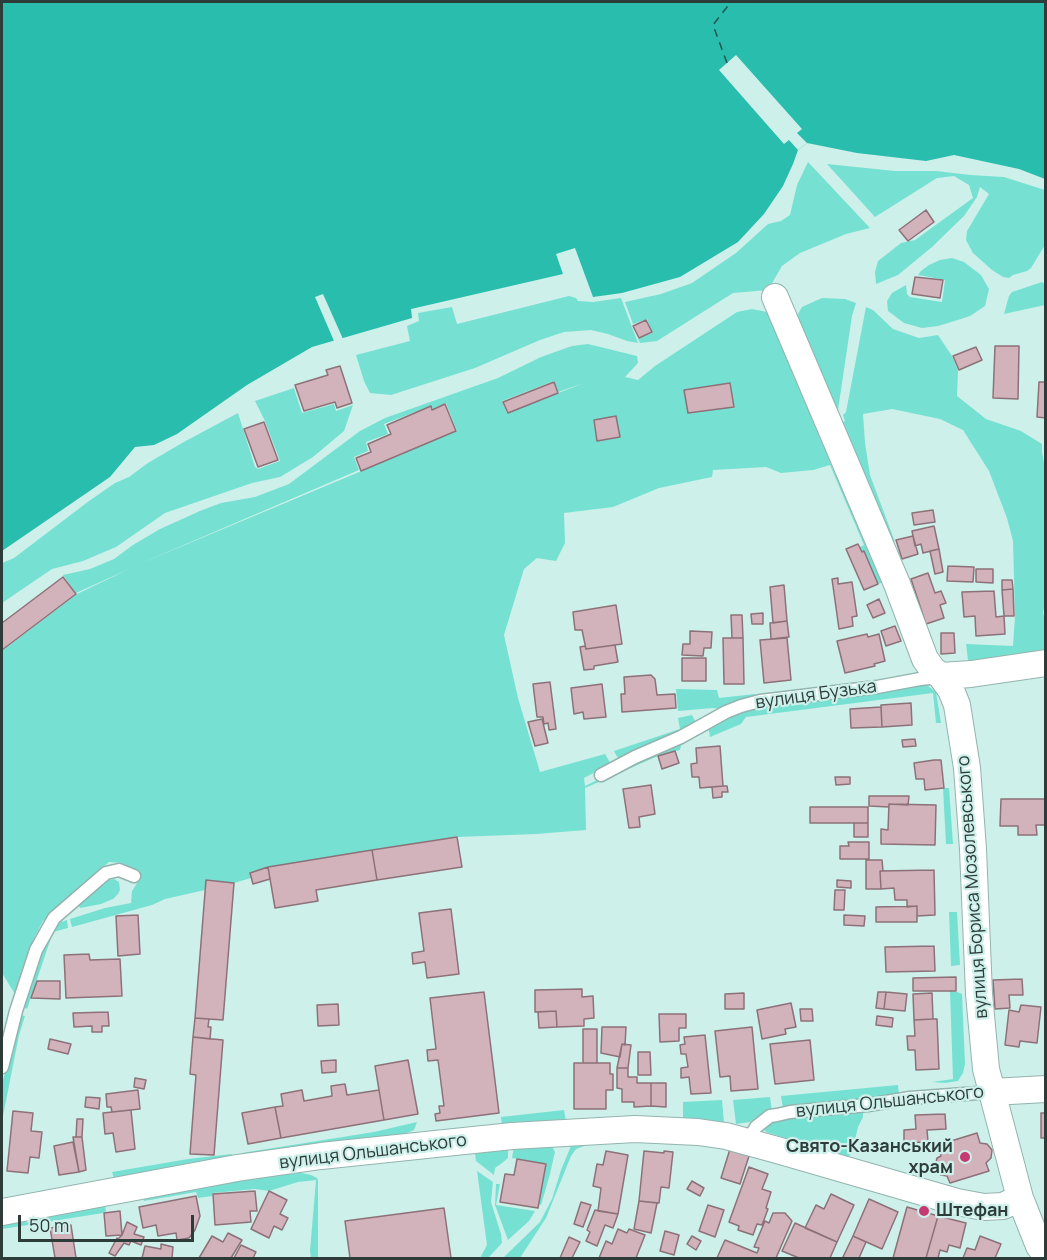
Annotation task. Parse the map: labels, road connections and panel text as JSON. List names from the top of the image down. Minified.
{"streets":{"street":["вулиця Бузька","вулиця Бориса Мозолевського","вулиця Ольшанського"]},"crossings":[["вулиця Бузька","вулиця Бориса Мозолевського"],["вулиця Бориса Мозолевського","вулиця Ольшанського"]],"places":["Свято-Казанський храм","Штефан"],"scale_bar":"50 m"}
